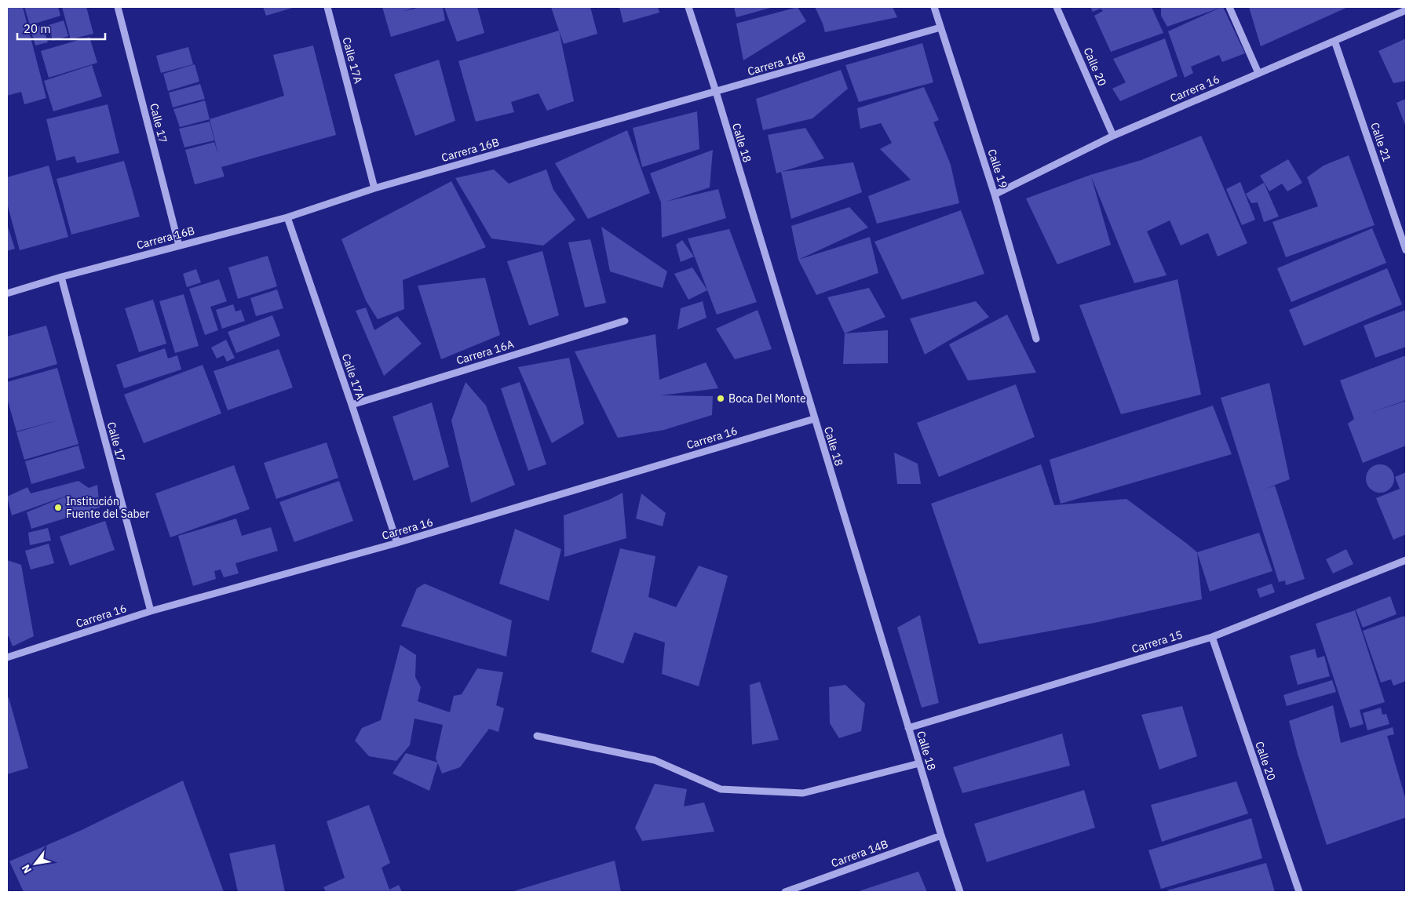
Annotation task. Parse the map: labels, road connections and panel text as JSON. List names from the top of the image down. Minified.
{"streets":{"street":["Calle 17A","Carrera 16B","Calle 20","Carrera 16","Calle 17","Calle 21","Calle 18","Calle 19","Carrera 16A","Carrera 15","Carrera 14B"]},"crossings":[["Calle 17A","Carrera 16B"],["Calle 17A","Carrera 16"],["Calle 17A","Carrera 16A"],["Carrera 16B","Calle 17"],["Carrera 16B","Calle 18"],["Carrera 16B","Calle 19"],["Calle 20","Carrera 16"],["Calle 20","Carrera 15"],["Carrera 16","Calle 17"],["Carrera 16","Calle 21"],["Carrera 16","Calle 18"],["Carrera 16","Calle 19"],["Calle 18","Carrera 15"],["Calle 18","Carrera 14B"]],"places":["Boca Del Monte","Institución Fuente del Saber"],"scale_bar":"20 m","north":"bottom left"}
